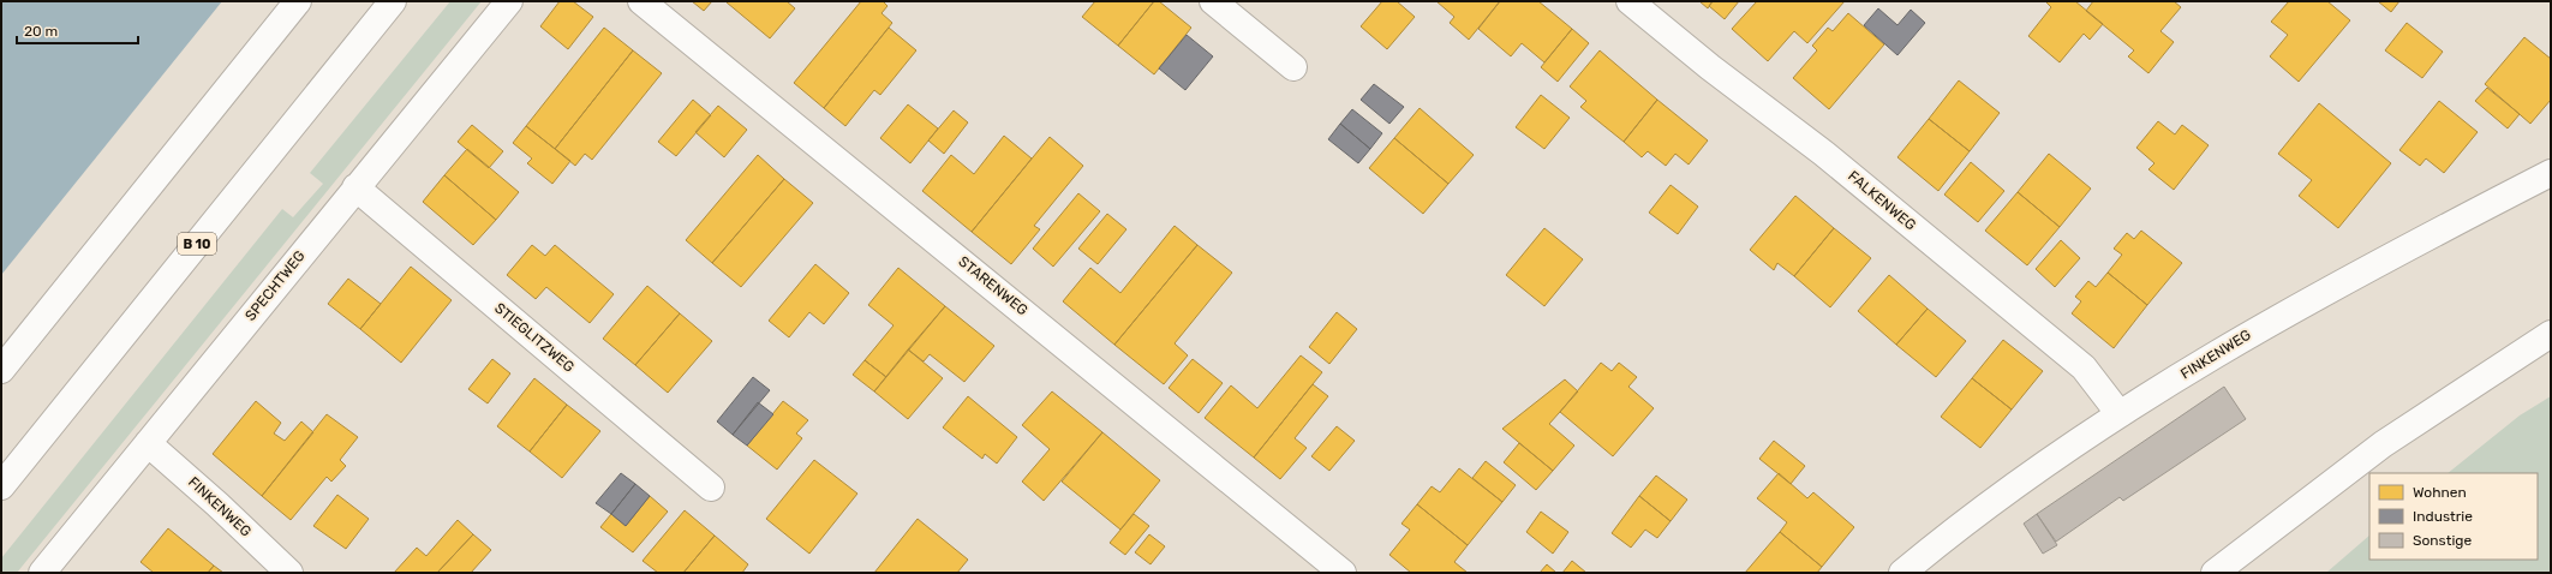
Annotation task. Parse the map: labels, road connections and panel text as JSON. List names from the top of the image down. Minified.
{"streets":{"main road":["FALKENWEG","B 10","SPECHTWEG","STARENWEG","STIEGLITZWEG","FINKENWEG"]},"crossings":[["FALKENWEG","FINKENWEG"],["SPECHTWEG","STIEGLITZWEG"],["SPECHTWEG","FINKENWEG"]],"legend":["Wohnen","Industrie","Sonstige"],"scale_bar":"20 m"}
